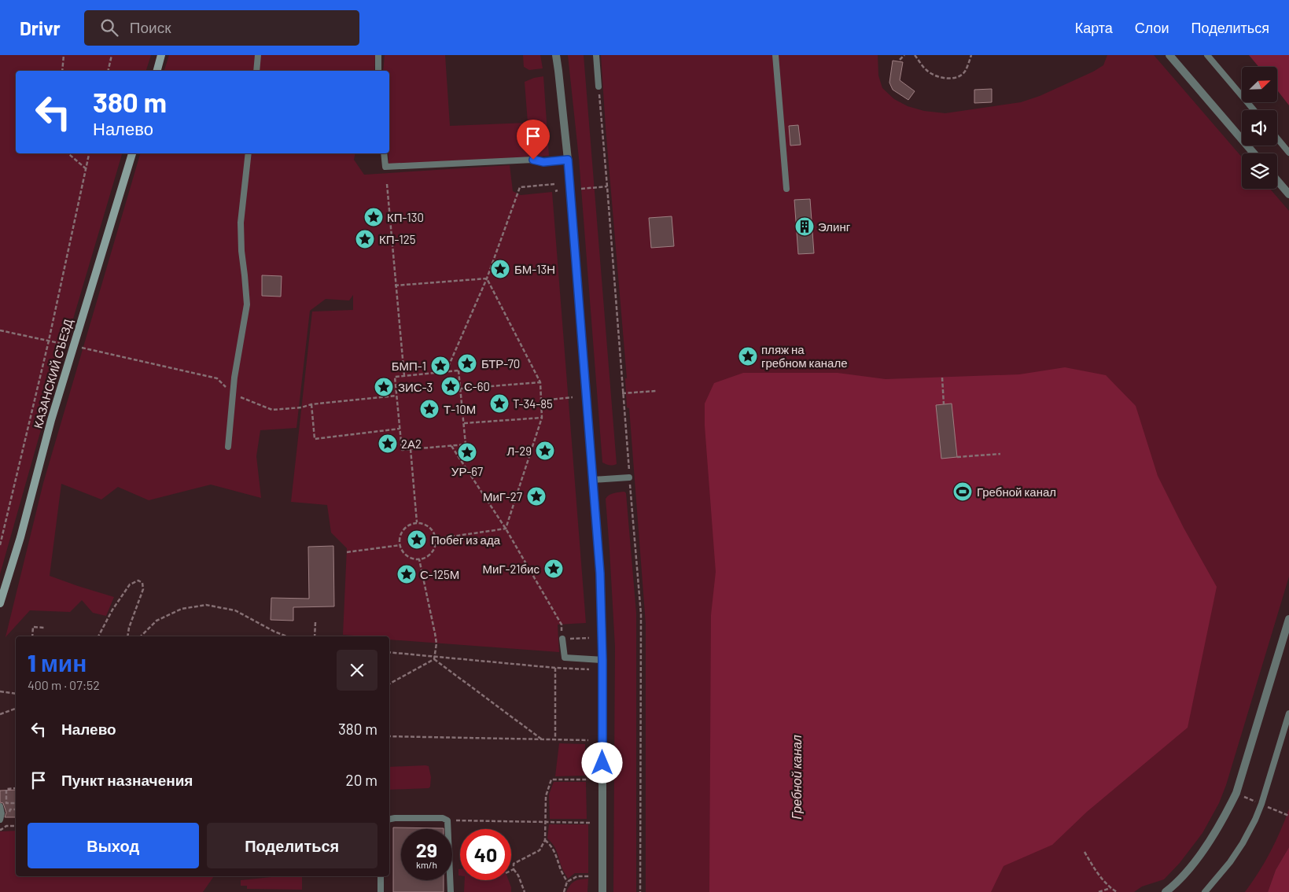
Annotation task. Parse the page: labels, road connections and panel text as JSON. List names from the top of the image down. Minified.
{"streets":{"main road":["КАЗАНСКИЙ СЪЕЗД"]},"water":["Гребной канал"],"places":{"place":["КП-130","КП-125","БМ-13Н","пляж на гребном канале","БТР-70","БМП-1","С-60","ЗИС-3","T-34-85","Т-10М","2А2","Л-29","УР-67","МиГ-27","Побег из ада","МиГ-21бис","С-125М"],"building":["Элинг"],"sports":["Гребной канал"]},"north":"top right","page":{"header":"Drivr","search":"Поиск","nav":["Карта","Слои","Поделиться"],"turn":["380 m","Налево"],"heading":["1 мин","400 m · 07:52"],"list":[{"name":"Налево","value":"380 m"},{"name":"Пункт назначения","value":"20 m"}],"buttons":["Выход","Поделиться"],"speed":"29 km/h","limit":"40"}}
